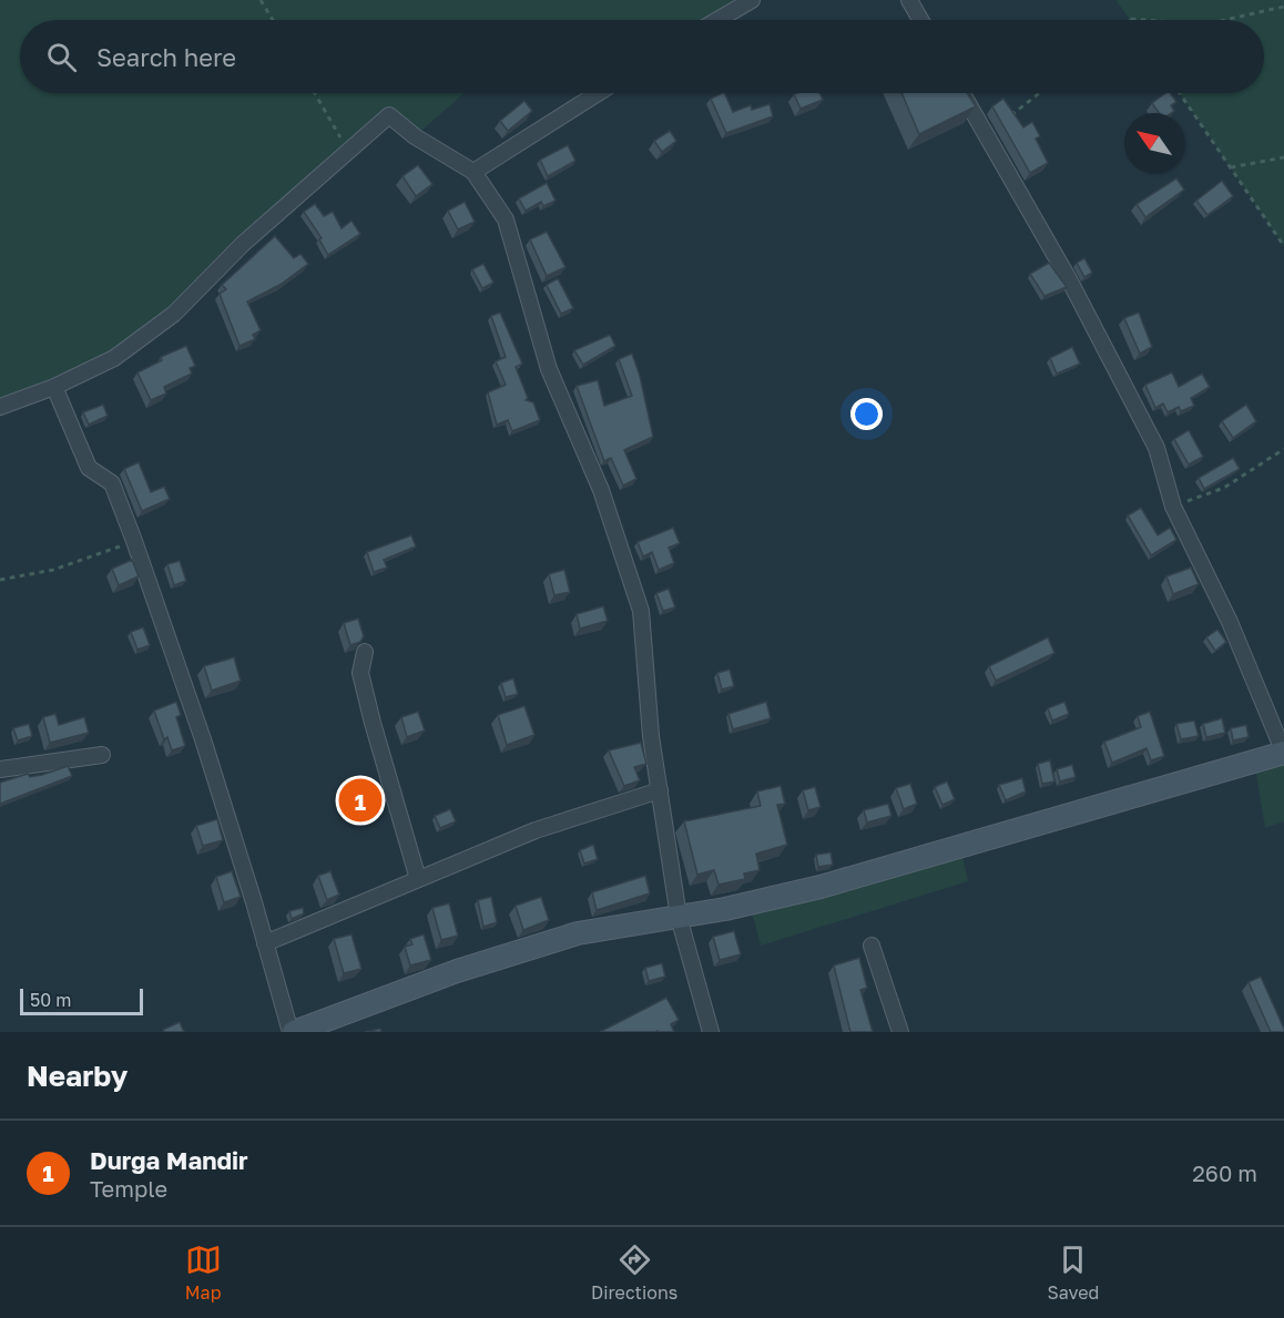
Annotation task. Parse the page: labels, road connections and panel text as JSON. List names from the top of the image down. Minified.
{"scale_bar":"50 m","north":"top left","page":{"search":"Search here","pins":"1","scale":"50 m","heading":"Nearby","list":[{"mark":"1","name":"Durga Mandir","note":"Temple","value":"260 m"}],"nav":["Map","Directions","Saved"]}}
